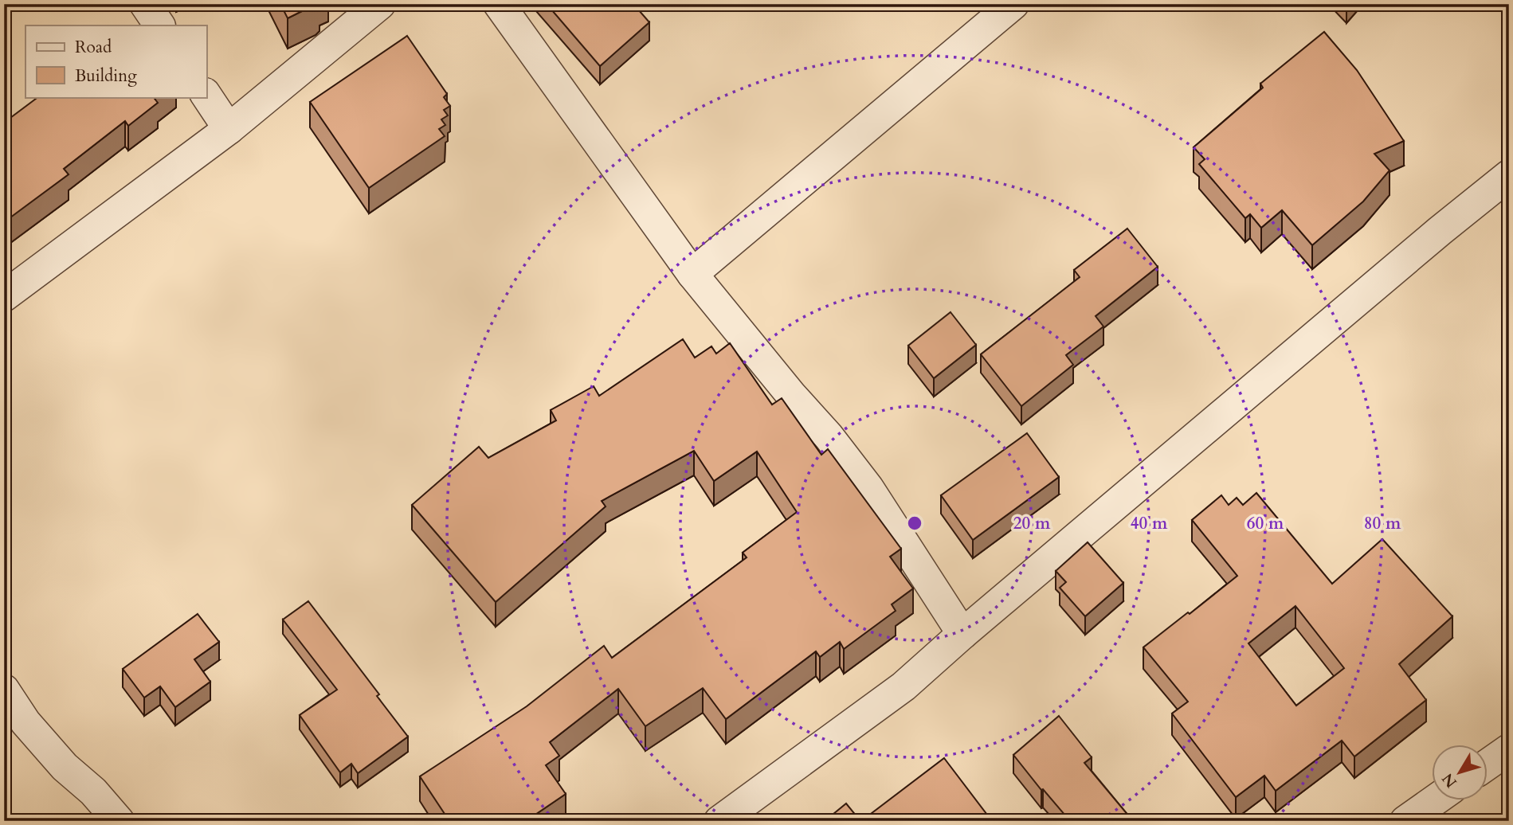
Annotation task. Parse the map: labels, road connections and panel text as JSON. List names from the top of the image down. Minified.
{"legend":["Road","Building"],"north":"bottom left","rings":["20 m","40 m","60 m","80 m"]}
